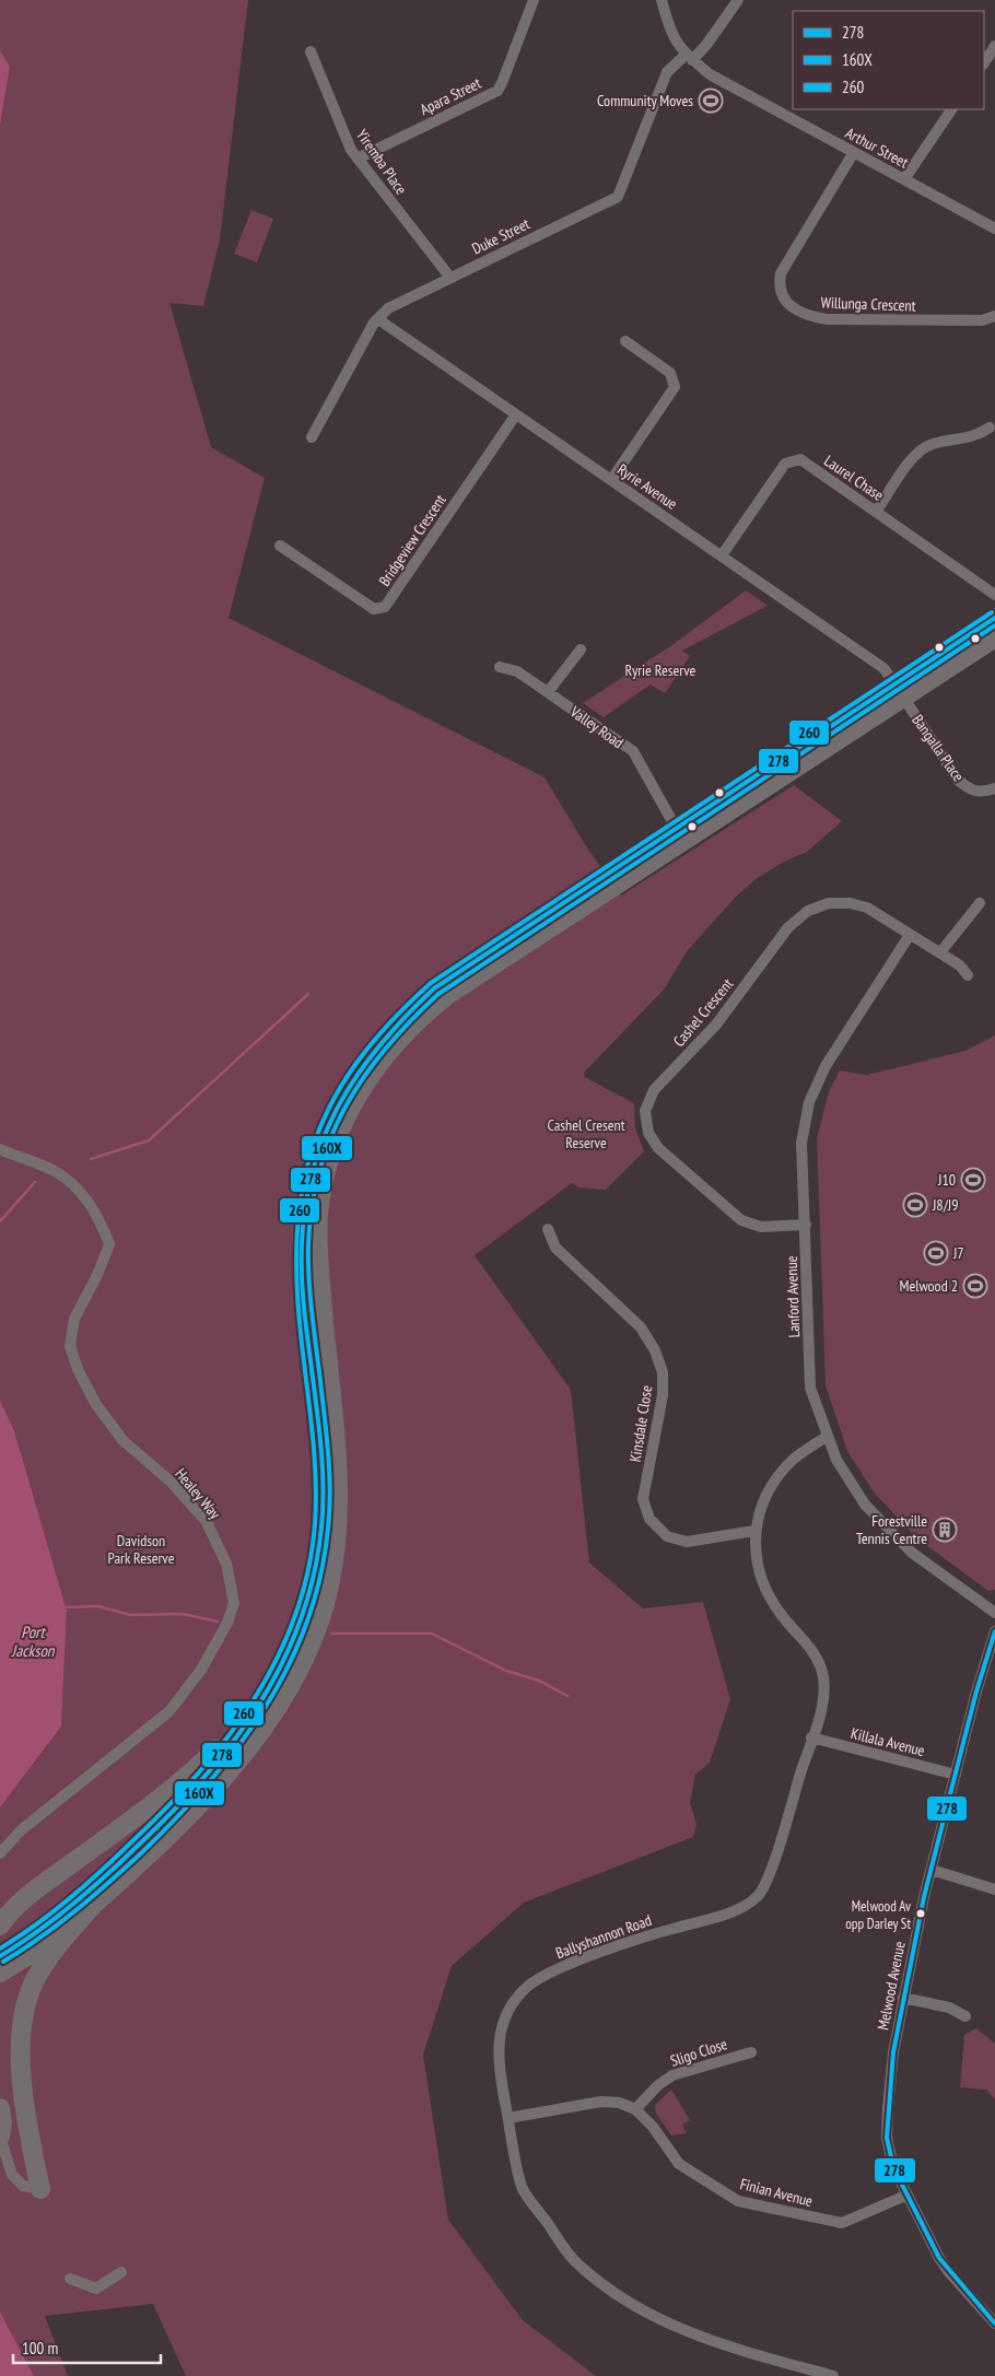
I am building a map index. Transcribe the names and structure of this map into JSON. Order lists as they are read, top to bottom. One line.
{"streets":{"street":["Apara Street","Arthur Street","Yiremba Place","Duke Street","Willunga Crescent","Laurel Chase","Ryrie Avenue","Bridgeview Crescent","Valley Road","Bangalla Place","Cashel Crescent","Lanford Avenue","Kinsdale Close","Healey Way","Killala Avenue","Ballyshannon Road","Melwood Avenue","Sligo Close","Finian Avenue"]},"crossings":[["Apara Street","Yiremba Place"],["Arthur Street","Duke Street"],["Arthur Street","Willunga Crescent"],["Yiremba Place","Duke Street"],["Duke Street","Ryrie Avenue"],["Laurel Chase","Ryrie Avenue"],["Ryrie Avenue","Bridgeview Crescent"],["Ryrie Avenue","Bangalla Place"],["Cashel Crescent","Lanford Avenue"],["Lanford Avenue","Ballyshannon Road"],["Kinsdale Close","Ballyshannon Road"],["Killala Avenue","Ballyshannon Road"],["Killala Avenue","Melwood Avenue"],["Melwood Avenue","Finian Avenue"],["Sligo Close","Finian Avenue"]],"water":["Port Jackson"],"parks":["Ryrie Reserve","Cashel Cresent Reserve","Davidson Park Reserve"],"places":{"sports":["Community Moves","J10","J8/J9","J7","Melwood 2"],"building":["Forestville Tennis Centre"],"other":["Melwood Av opp Darley St"]},"lines":["transit line 260","transit line 278","transit line 160X"],"legend":["278","160X","260"],"scale_bar":"100 m"}
